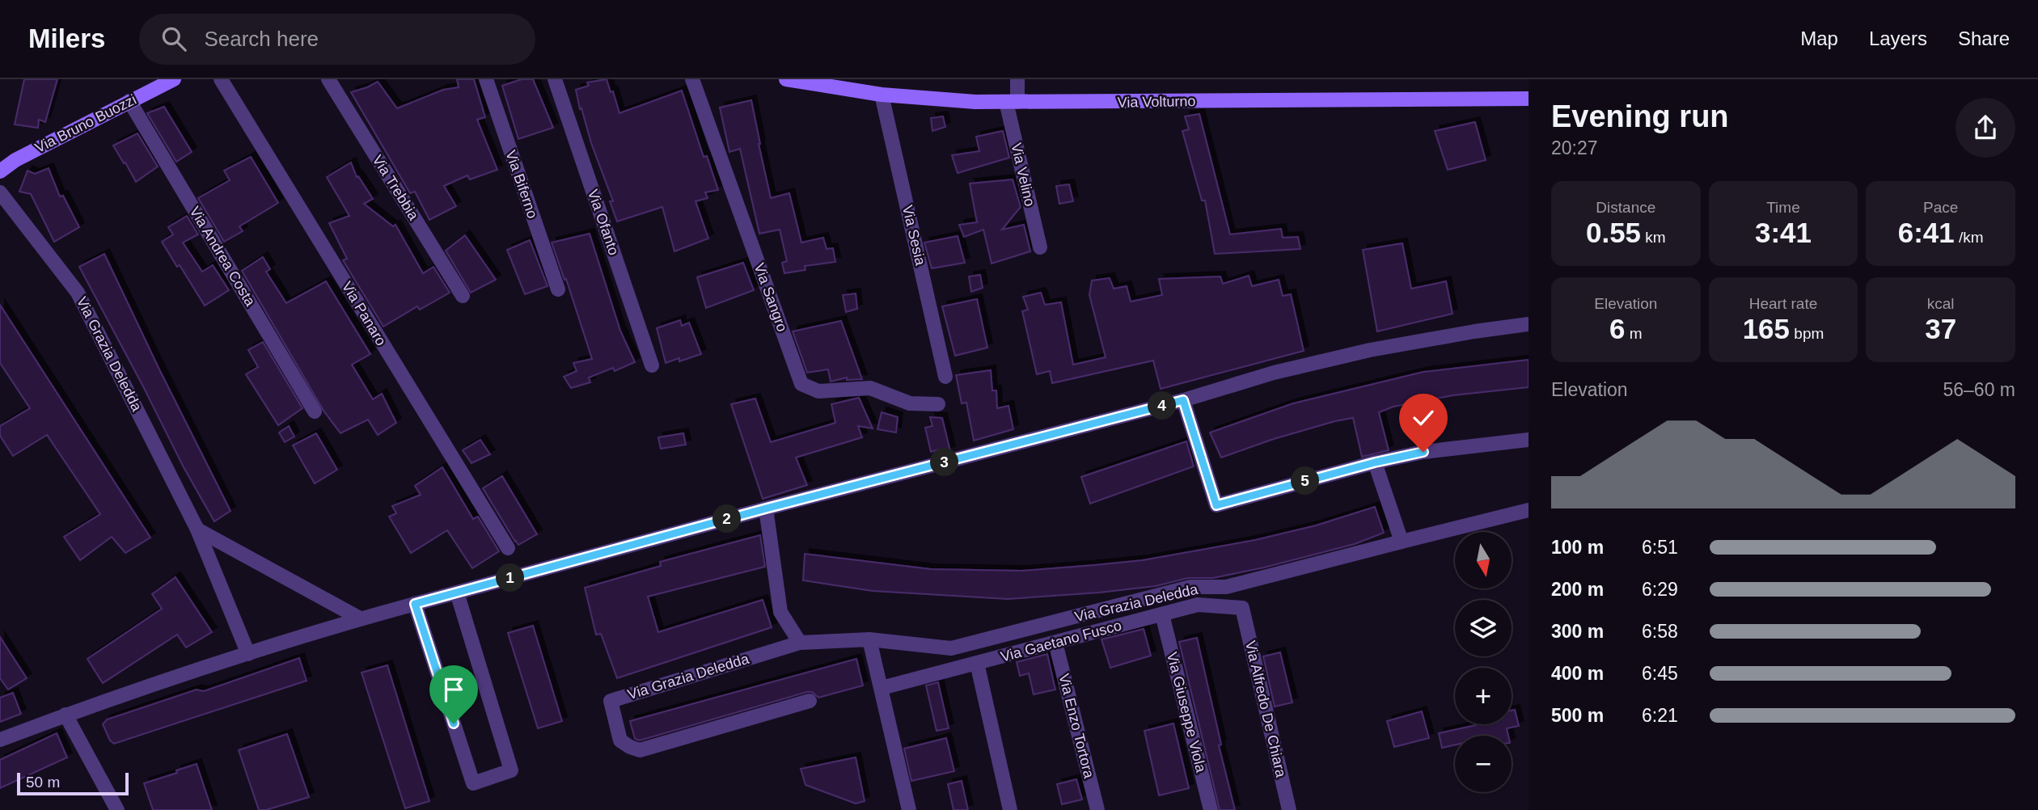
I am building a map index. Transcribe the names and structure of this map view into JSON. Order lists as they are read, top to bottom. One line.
{"streets":{"street":["Via Volturno","Via Bruno Buozzi","Via Velino","Via Biferno","Via Trebbia","Via Ofanto","Via Sesia","Via Andrea Costa","Via Sangro","Via Panaro","Via Grazia Deledda","Via Gaetano Fusco","Via Alfredo De Chiara","Via Giuseppe Viola","Via Enzo Tortora"]},"crossings":[["Via Volturno","Via Velino"],["Via Volturno","Via Sesia"],["Via Bruno Buozzi","Via Andrea Costa"],["Via Gaetano Fusco","Via Alfredo De Chiara"],["Via Gaetano Fusco","Via Giuseppe Viola"],["Via Gaetano Fusco","Via Enzo Tortora"]],"scale_bar":"50 m","north":"bottom","page":{"header":"Milers","search":"Search here","nav":["Map","Layers","Share"],"heading":["Evening run","20:27"],"stats":[["Distance","0.55 km"],["Time","3:41"],["Pace","6:41 /km"],["Elevation","6 m"],["Heart rate","165 bpm"],["kcal","37"]],"chart":["Elevation","56–60 m"],"pins":["4","3","5","2","1"],"list":[{"name":"100 m","note":"6:51"},{"name":"200 m","note":"6:29"},{"name":"300 m","note":"6:58"},{"name":"400 m","note":"6:45"},{"name":"500 m","note":"6:21"}],"map_buttons":["+","−"],"scale":"50 m"}}
